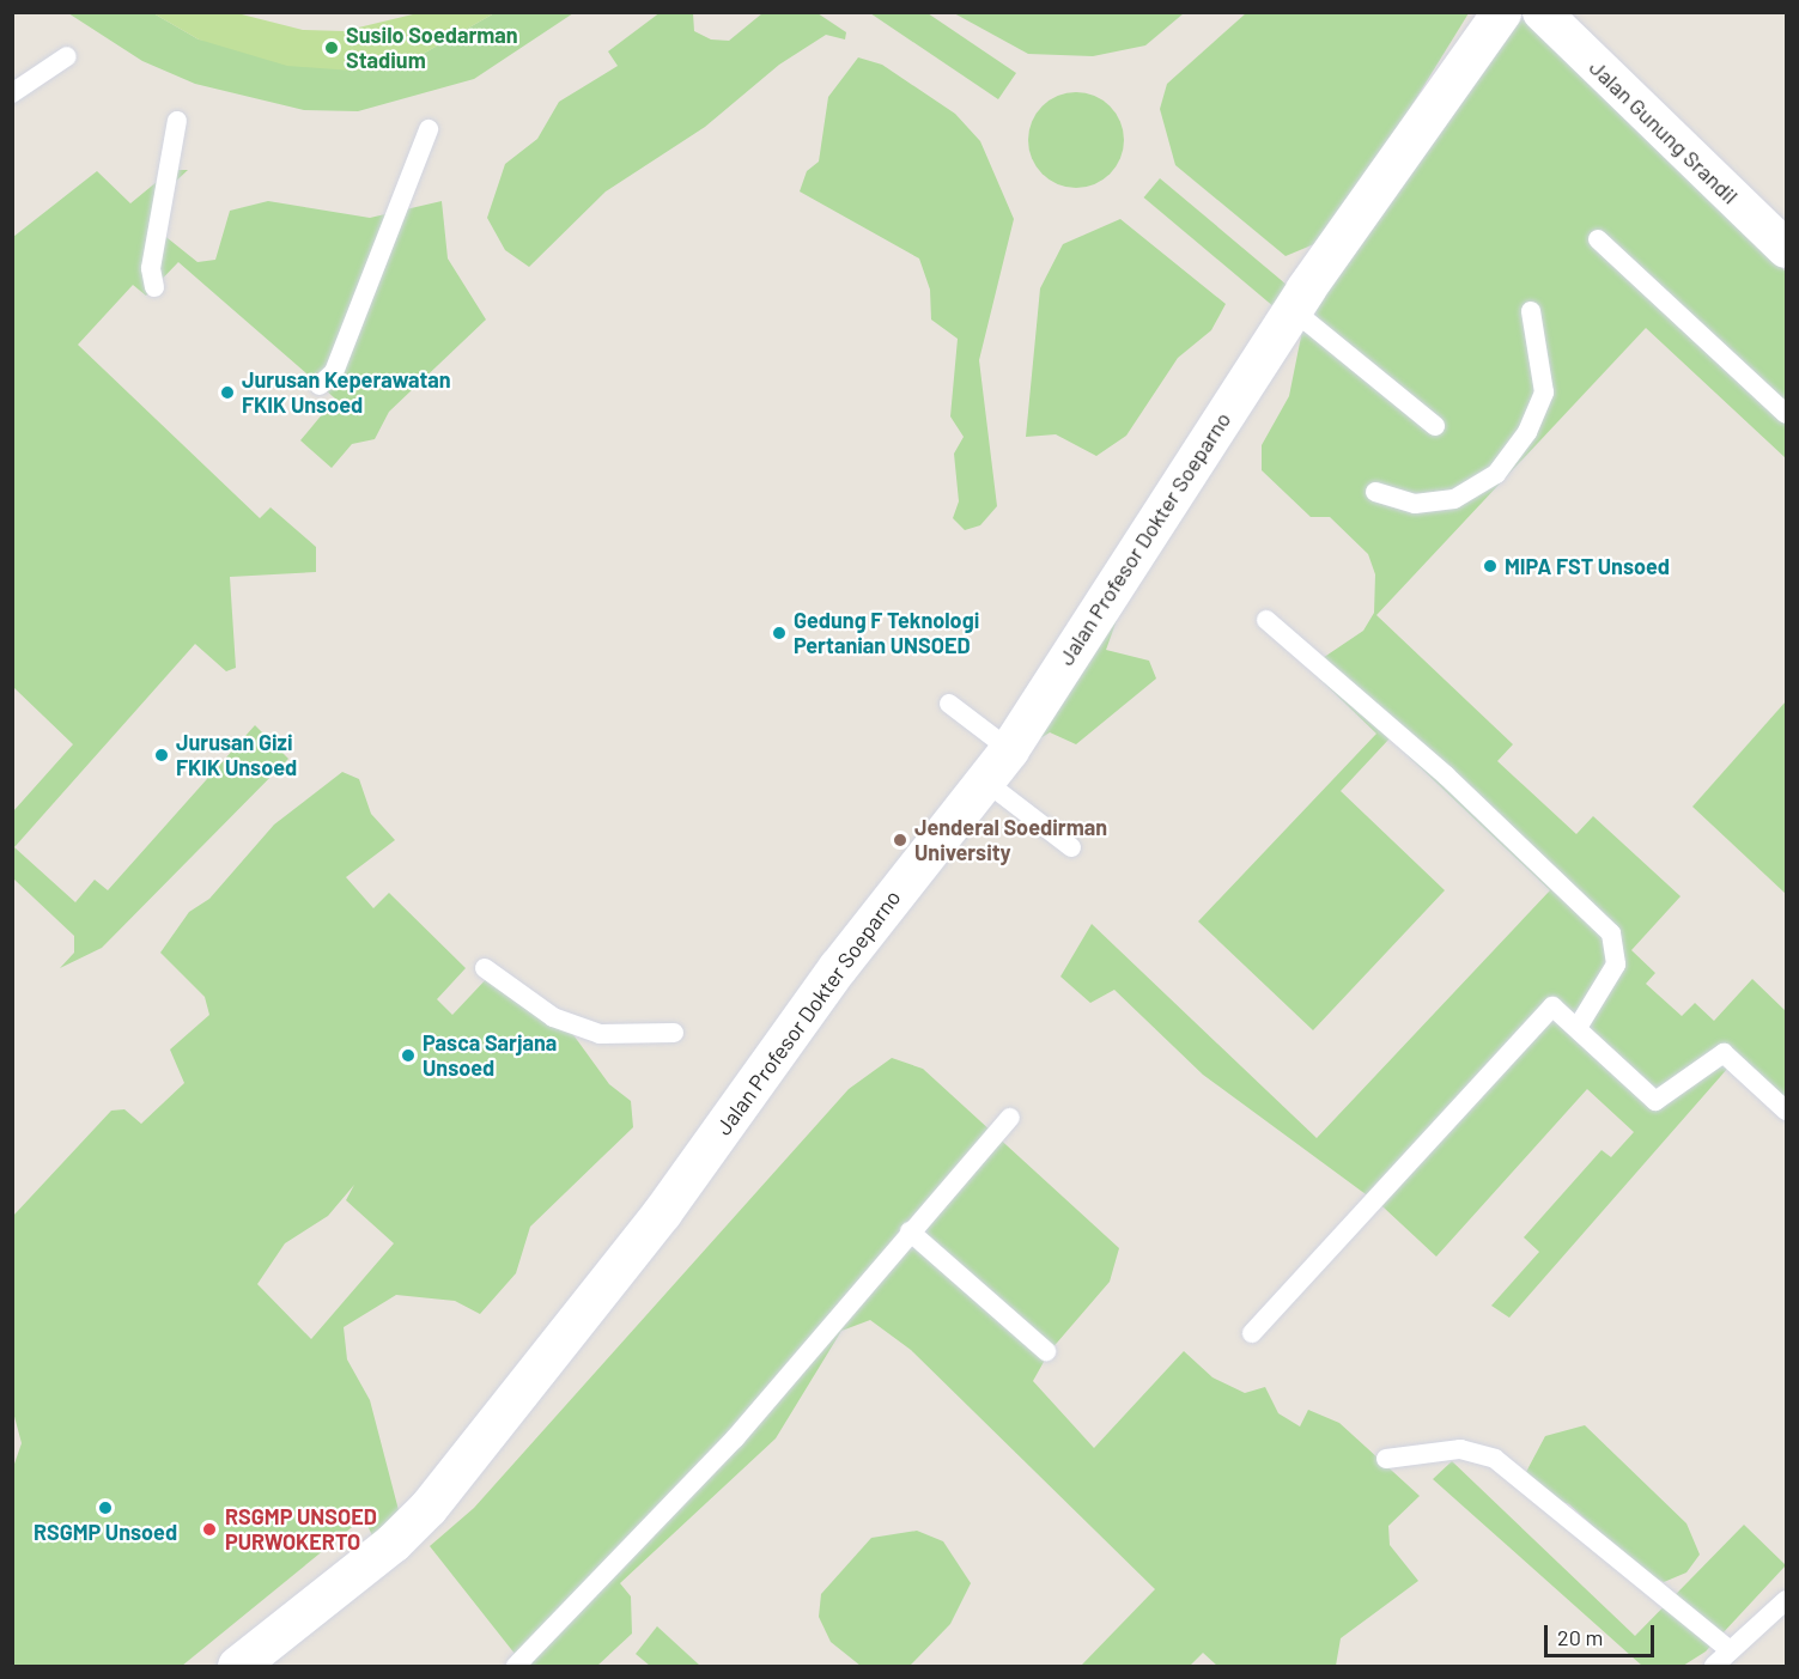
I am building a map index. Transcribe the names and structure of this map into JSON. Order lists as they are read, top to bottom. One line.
{"streets":{"street":["Jalan Gunung Srandil","Jalan Profesor Dokter Soeparno"]},"places":["Susilo Soedarman Stadium","Jurusan Keperawatan FKIK Unsoed","MIPA FST Unsoed","Gedung F Teknologi Pertanian UNSOED","Jurusan Gizi FKIK Unsoed","Jenderal Soedirman University","Pasca Sarjana Unsoed","RSGMP Unsoed","RSGMP UNSOED PURWOKERTO"],"scale_bar":"20 m"}
